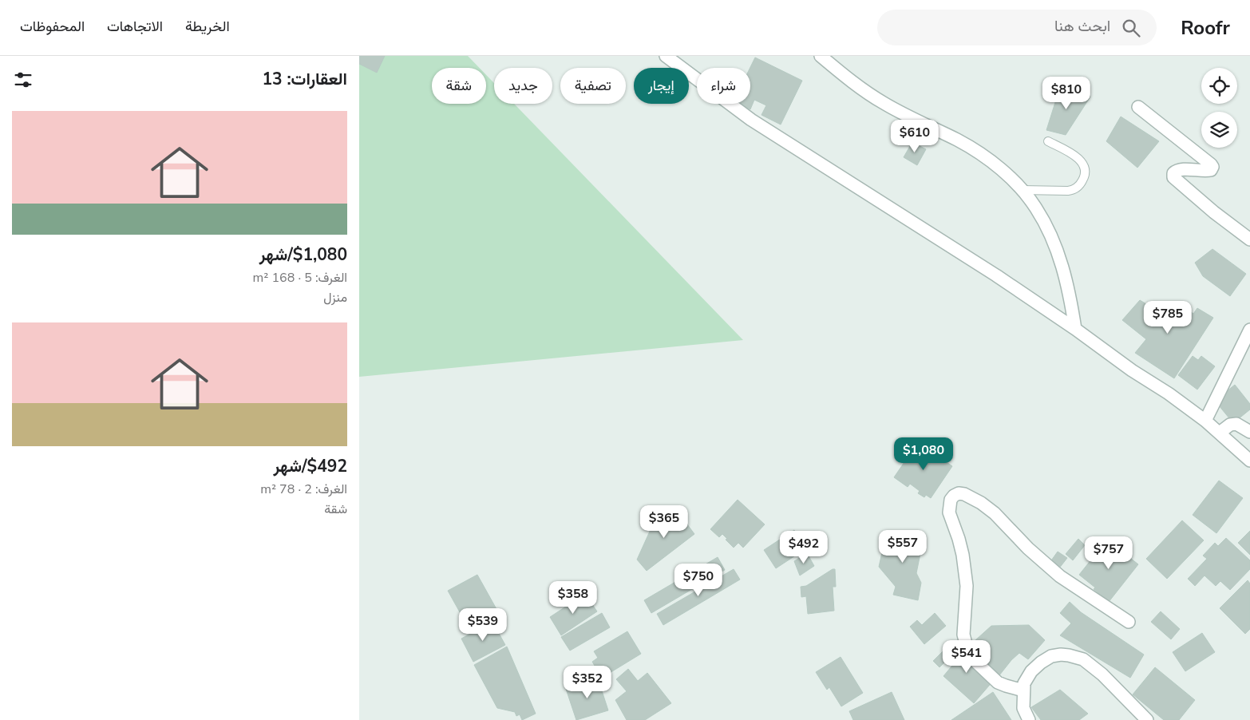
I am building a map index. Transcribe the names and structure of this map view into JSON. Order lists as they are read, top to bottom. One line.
{"page":{"header":"Roofr","search":"ابحث هنا","nav":["الخريطة","الاتجاهات","المحفوظات"],"heading":"العقارات: 13","chip":["شراء","إيجار","تصفية","جديد","شقة"],"price":["$810","$610","$785","$1,080","$365","$557","$492","$757","$750","$358","$539","$541","$352"],"list":[{"name":"$1,080/شهر","note":"الغرف: 5 · 168 m² · منزل"},{"name":"$492/شهر","note":"الغرف: 2 · 78 m² · شقة"}]}}
